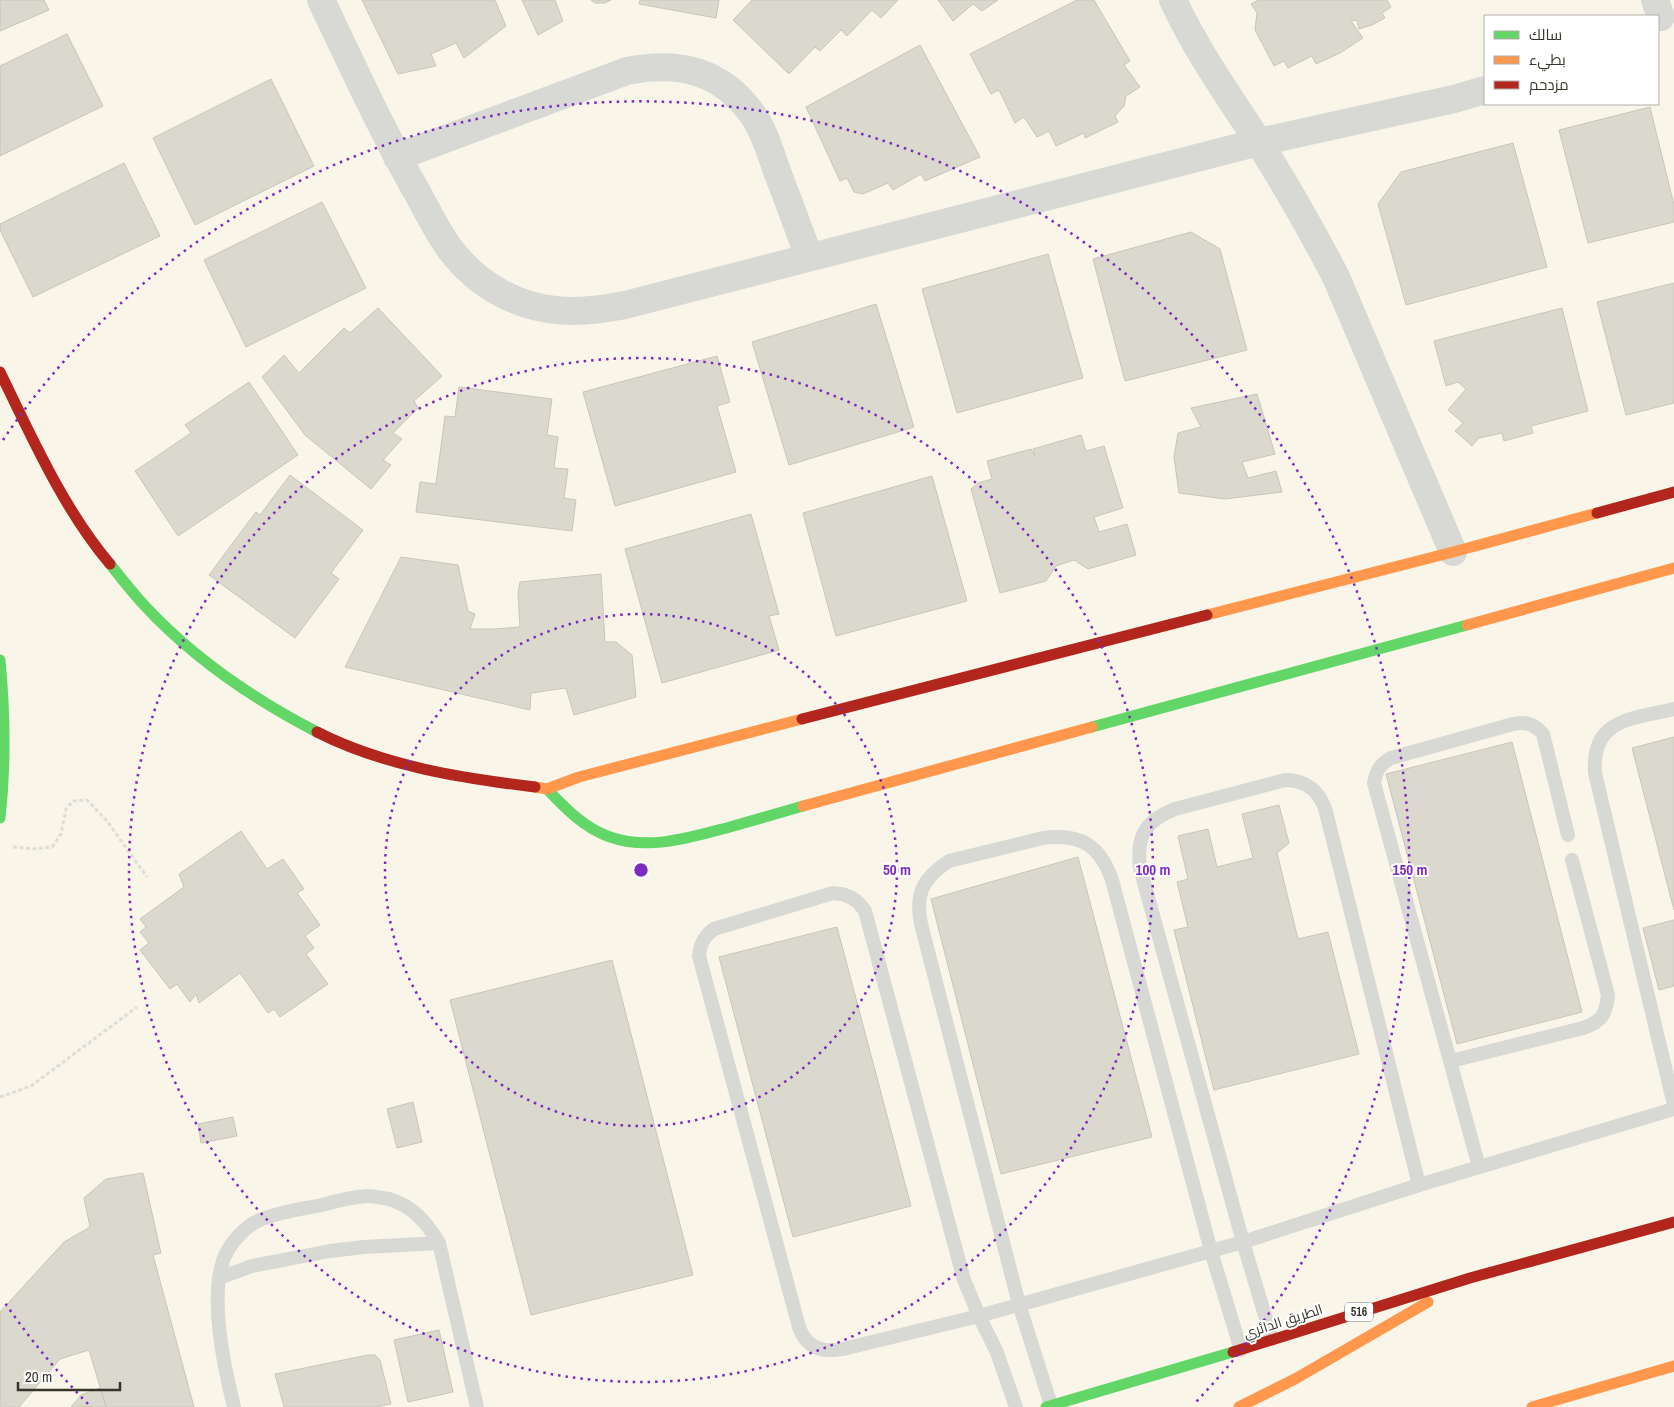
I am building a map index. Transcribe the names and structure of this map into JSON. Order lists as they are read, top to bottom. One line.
{"streets":{"main road":["516","الطريق الدائري"]},"crossings":[["516","الطريق الدائري"]],"legend":["سالك","بطيء","مزدحم"],"scale_bar":"20 m","rings":["50 m","100 m","150 m"]}
